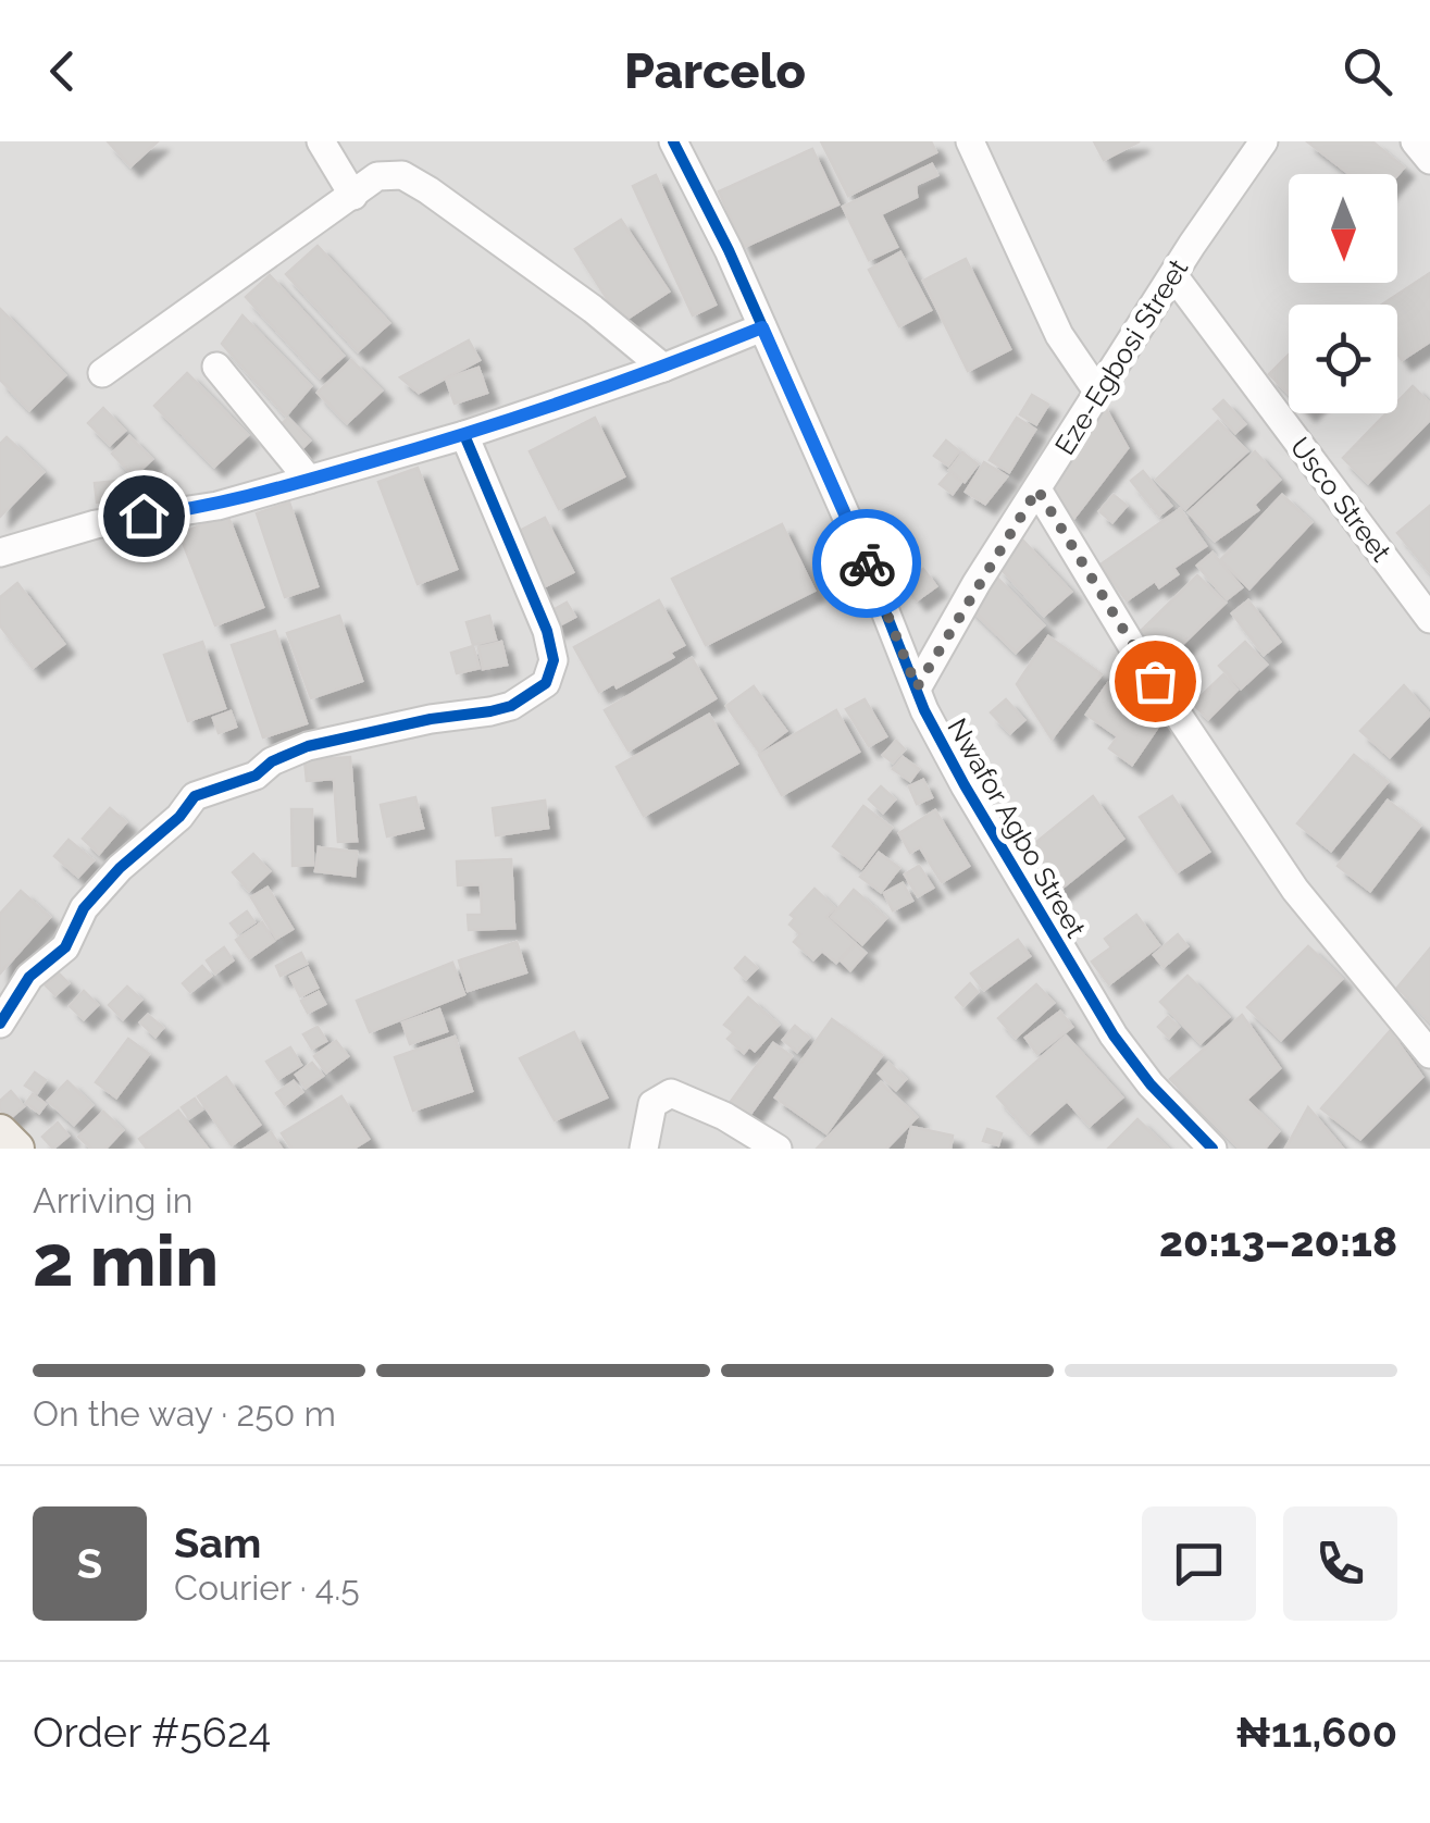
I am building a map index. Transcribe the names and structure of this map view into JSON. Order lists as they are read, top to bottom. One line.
{"streets":{"street":["Eze-Egbosi Street","Usco Street","Nwafor Agbo Street"]},"crossings":[["Eze-Egbosi Street","Usco Street"],["Eze-Egbosi Street","Nwafor Agbo Street"]],"north":"bottom","page":{"header":"Parcelo","heading":["2 min","Arriving in","20:13–20:18"],"panel":["Sam","Courier · 4.5","Order #5624","₦11,600"],"bar":"On the way · 250 m","round":"S"}}
